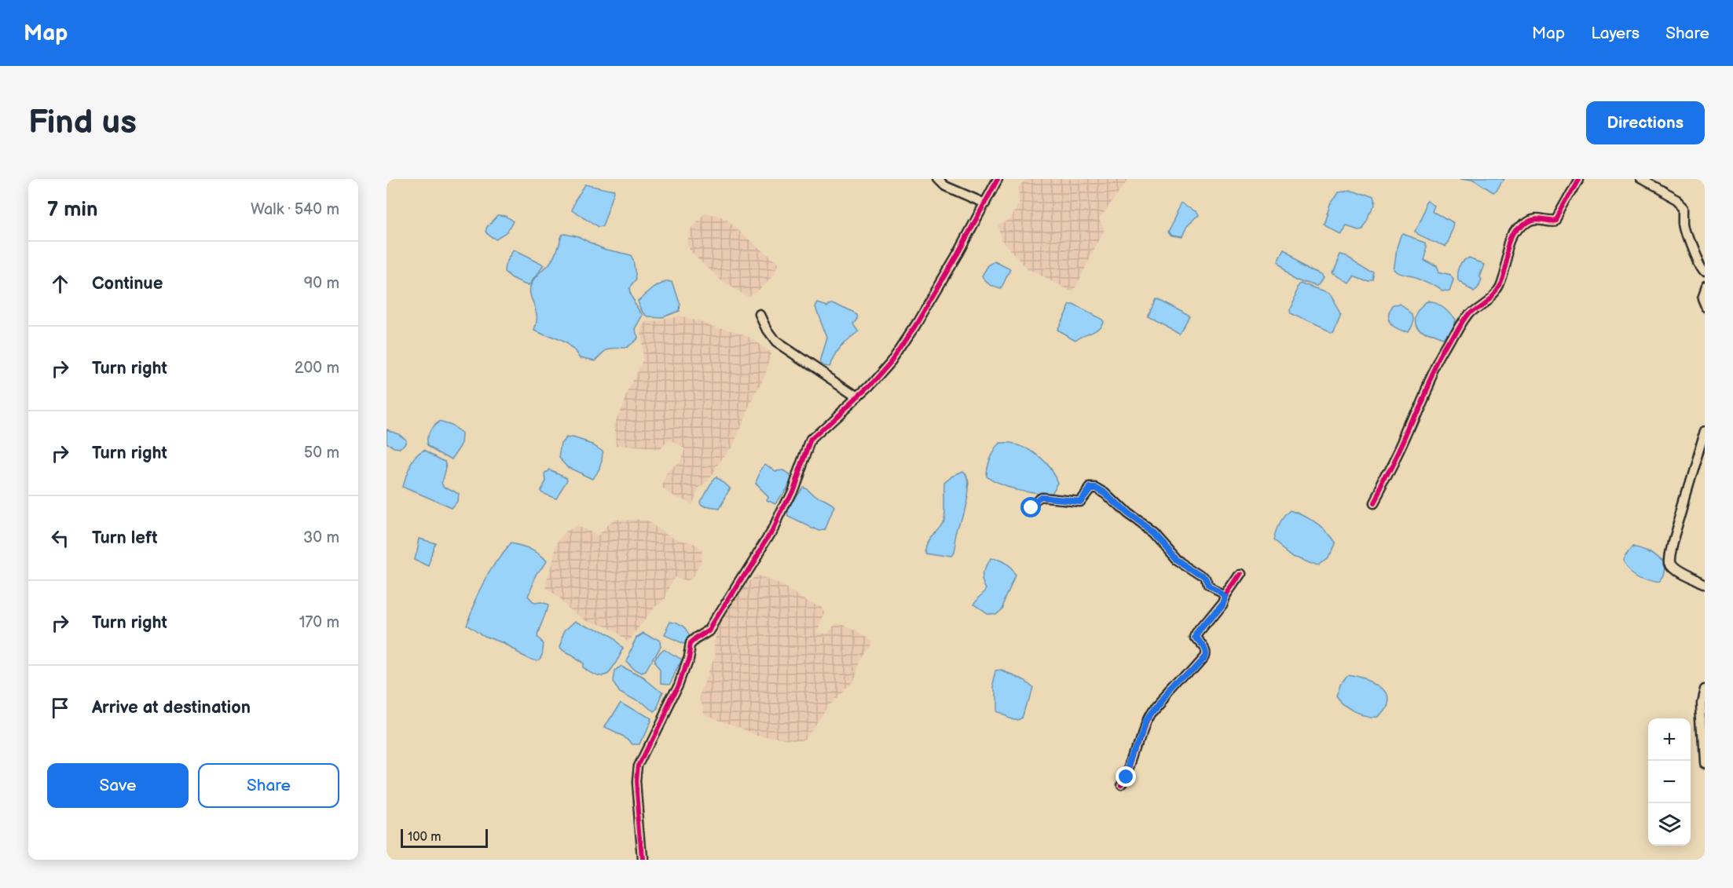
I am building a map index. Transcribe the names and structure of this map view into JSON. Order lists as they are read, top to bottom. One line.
{"scale_bar":"100 m","page":{"header":"Map","nav":["Map","Layers","Share"],"buttons":["Directions",["Save","Share"]],"title":"Find us","heading":["7 min","Walk · 540 m"],"list":[["Continue","90 m"],["Turn right","200 m"],["Turn right","50 m"],["Turn left","30 m"],["Turn right","170 m"],"Arrive at destination"],"map_buttons":["+","−"],"scale":"100 m"}}
